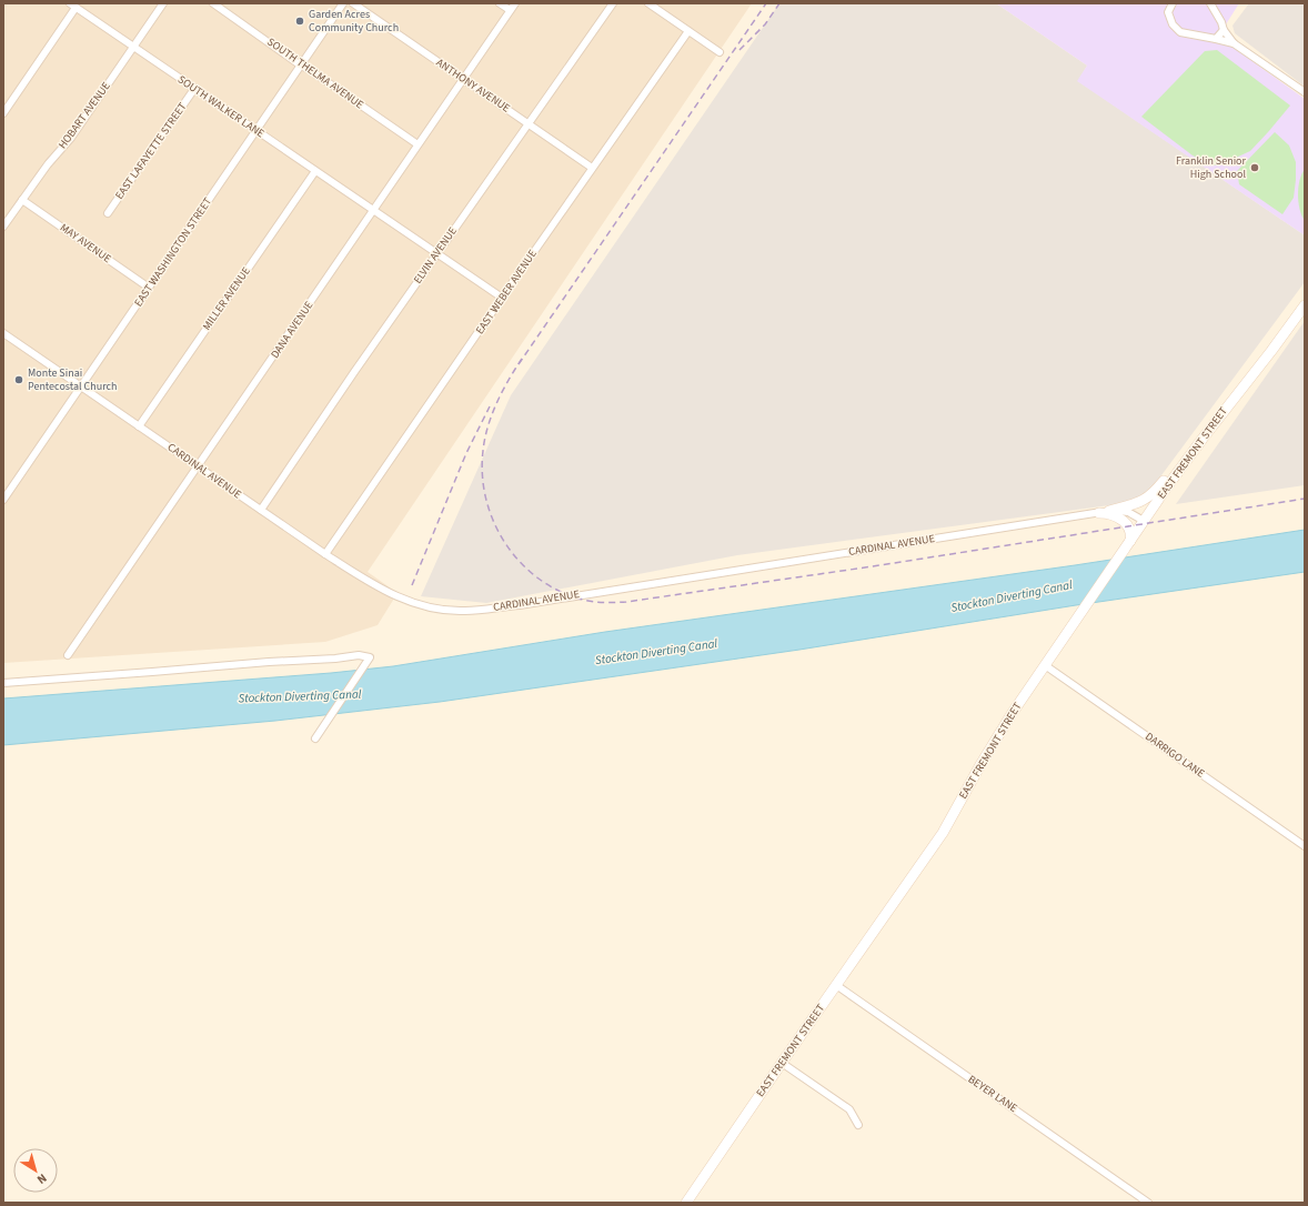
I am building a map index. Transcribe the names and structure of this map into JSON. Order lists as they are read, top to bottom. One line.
{"streets":{"main road":["EAST FREMONT STREET"],"street":["SOUTH THELMA AVENUE","ANTHONY AVENUE","SOUTH WALKER LANE","HOBART AVENUE","EAST LAFAYETTE STREET","MAY AVENUE","EAST WASHINGTON STREET","ELVIN AVENUE","EAST WEBER AVENUE","MILLER AVENUE","DANA AVENUE","CARDINAL AVENUE","DARRIGO LANE","BEYER LANE"]},"crossings":[["SOUTH THELMA AVENUE","EAST WASHINGTON STREET"],["SOUTH THELMA AVENUE","DANA AVENUE"],["ANTHONY AVENUE","ELVIN AVENUE"],["ANTHONY AVENUE","EAST WEBER AVENUE"],["ANTHONY AVENUE","DANA AVENUE"],["SOUTH WALKER LANE","HOBART AVENUE"],["SOUTH WALKER LANE","EAST LAFAYETTE STREET"],["SOUTH WALKER LANE","EAST WASHINGTON STREET"],["SOUTH WALKER LANE","ELVIN AVENUE"],["SOUTH WALKER LANE","EAST WEBER AVENUE"],["SOUTH WALKER LANE","MILLER AVENUE"],["SOUTH WALKER LANE","DANA AVENUE"],["HOBART AVENUE","MAY AVENUE"],["MAY AVENUE","EAST WASHINGTON STREET"],["EAST WASHINGTON STREET","CARDINAL AVENUE"],["ELVIN AVENUE","CARDINAL AVENUE"],["EAST WEBER AVENUE","CARDINAL AVENUE"],["MILLER AVENUE","CARDINAL AVENUE"],["DANA AVENUE","CARDINAL AVENUE"],["EAST FREMONT STREET","CARDINAL AVENUE"],["EAST FREMONT STREET","DARRIGO LANE"],["EAST FREMONT STREET","BEYER LANE"]],"water":["Stockton Diverting Canal"],"places":["Garden Acres Community Church","Franklin Senior High School","Monte Sinai Pentecostal Church"],"north":"bottom right"}
